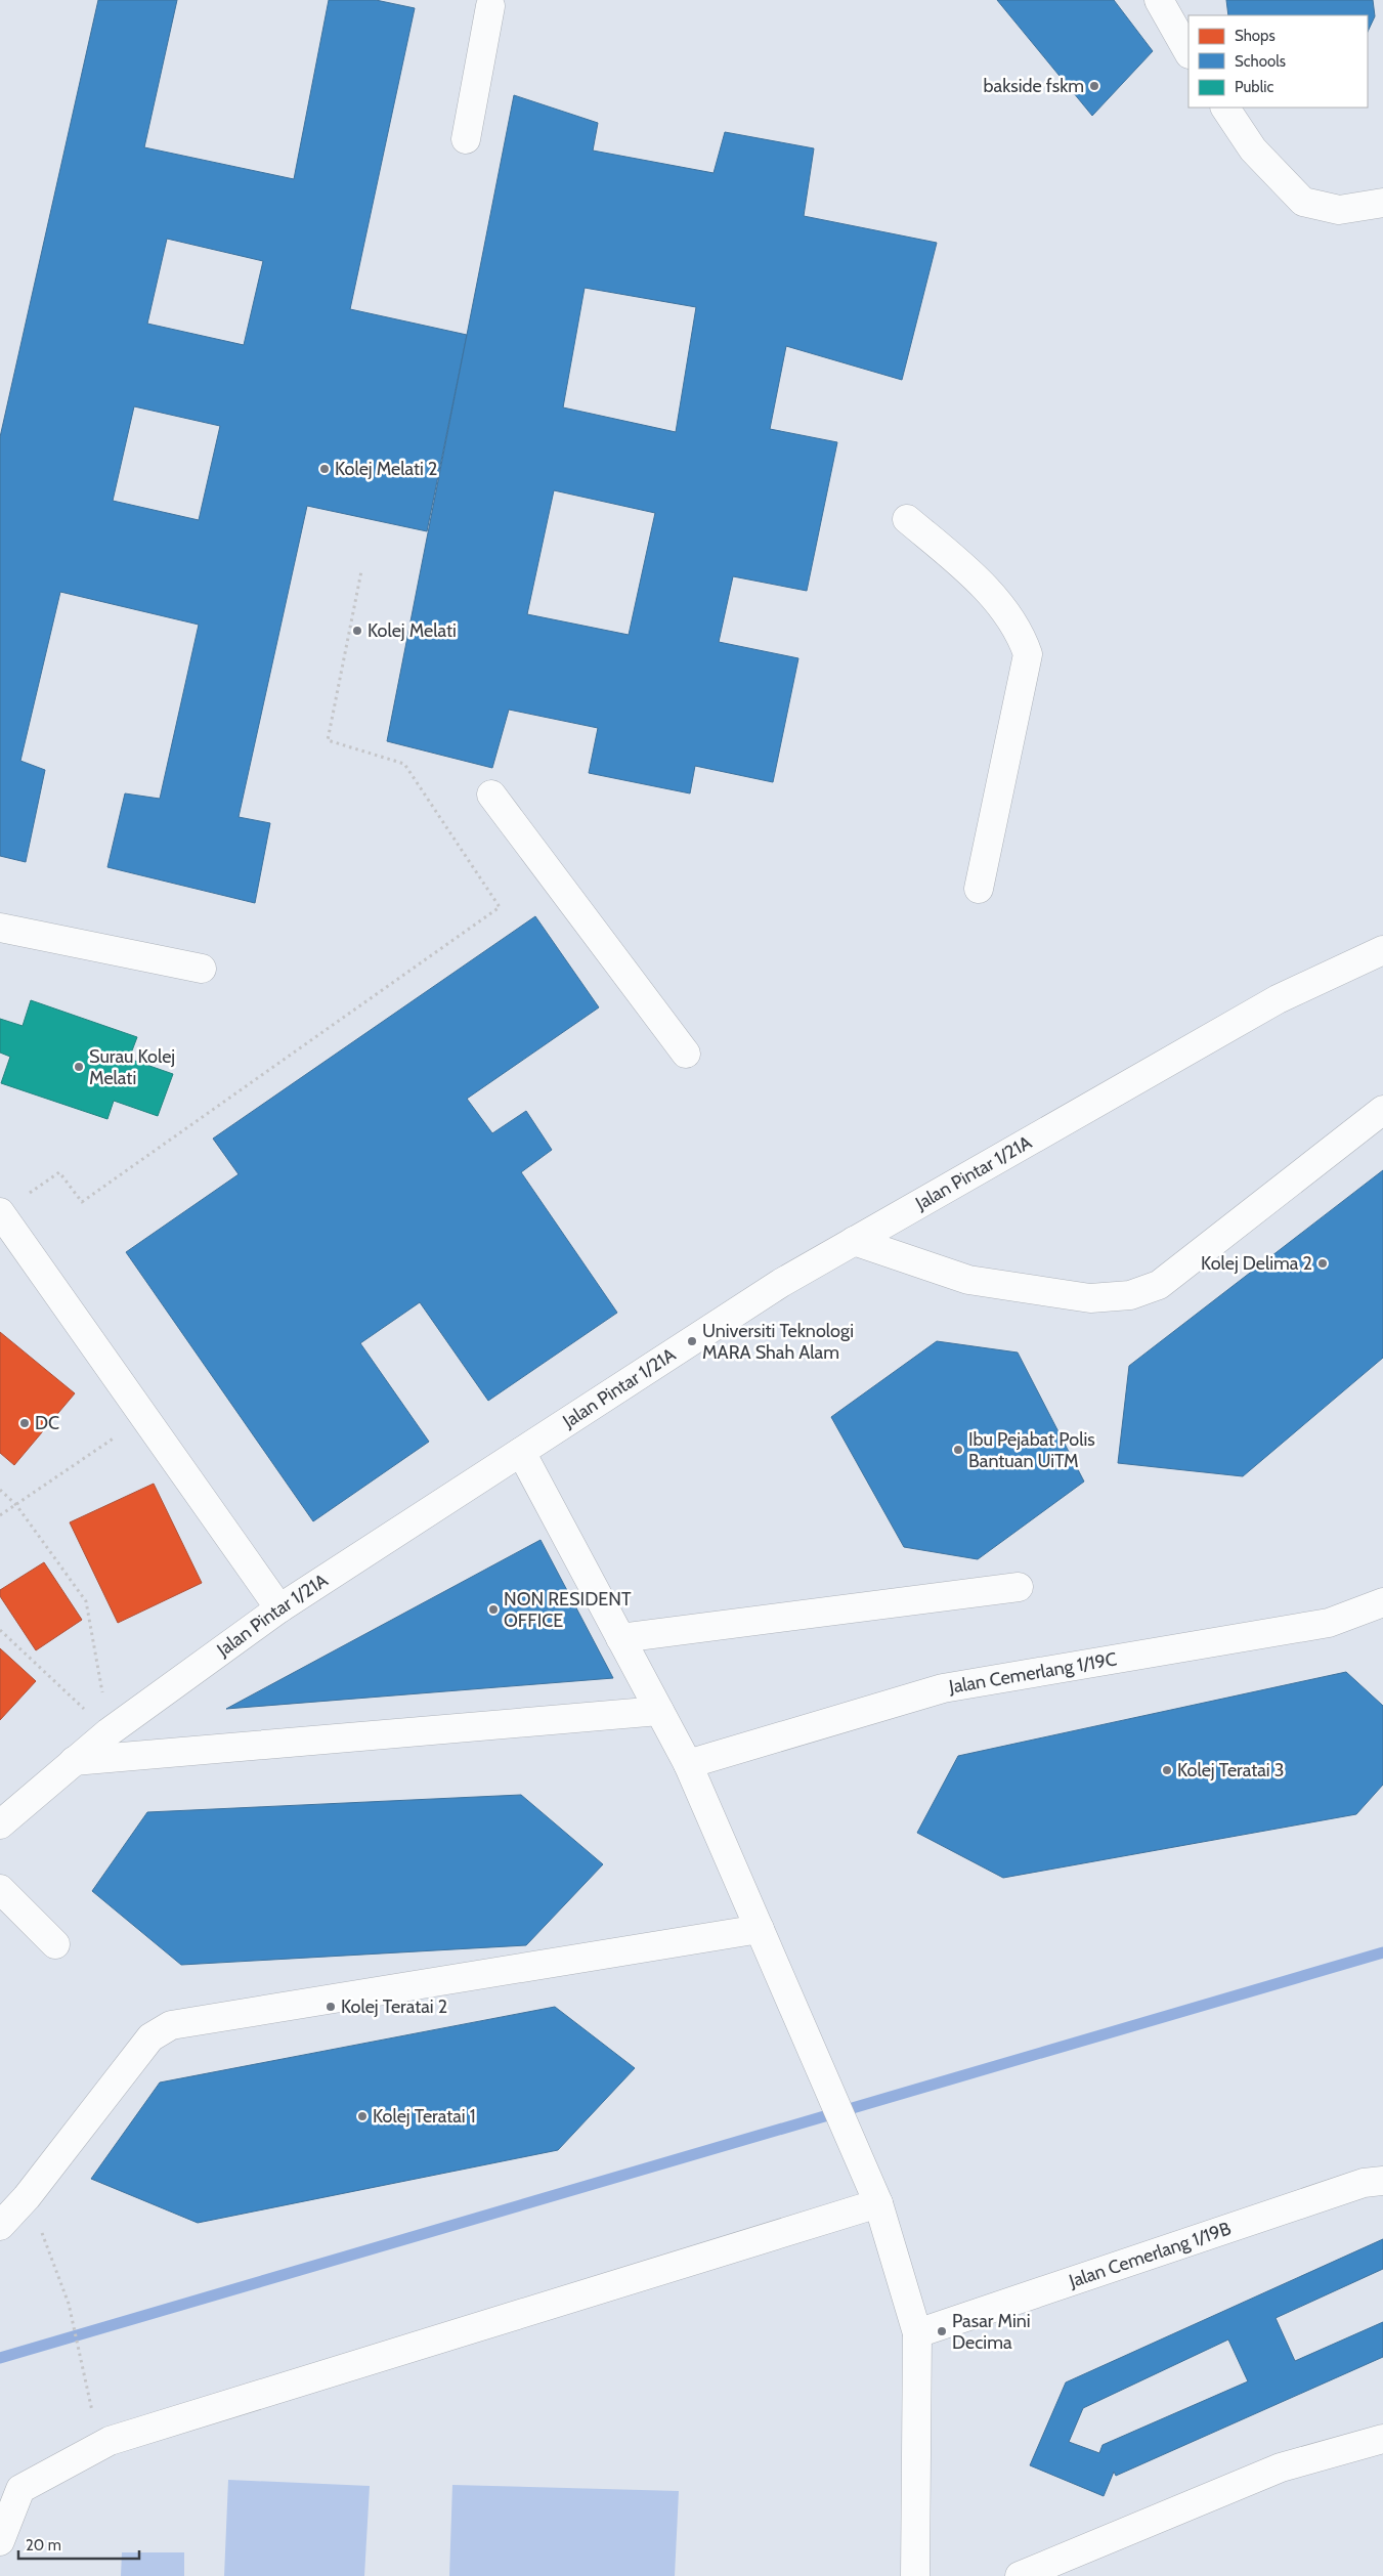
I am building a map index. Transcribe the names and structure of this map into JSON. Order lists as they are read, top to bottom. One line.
{"streets":{"street":["Jalan Pintar 1/21A","Jalan Cemerlang 1/19C","Jalan Cemerlang 1/19B"]},"places":["bakside fskm","Kolej Melati 2","Kolej Melati","Surau Kolej Melati","Kolej Delima 2","Universiti Teknologi MARA Shah Alam","DC","Ibu Pejabat Polis Bantuan UiTM","NON RESIDENT OFFICE","Kolej Teratai 3","Kolej Teratai 2","Kolej Teratai 1","Pasar Mini Decima"],"legend":["Shops","Schools","Public"],"scale_bar":"20 m"}
